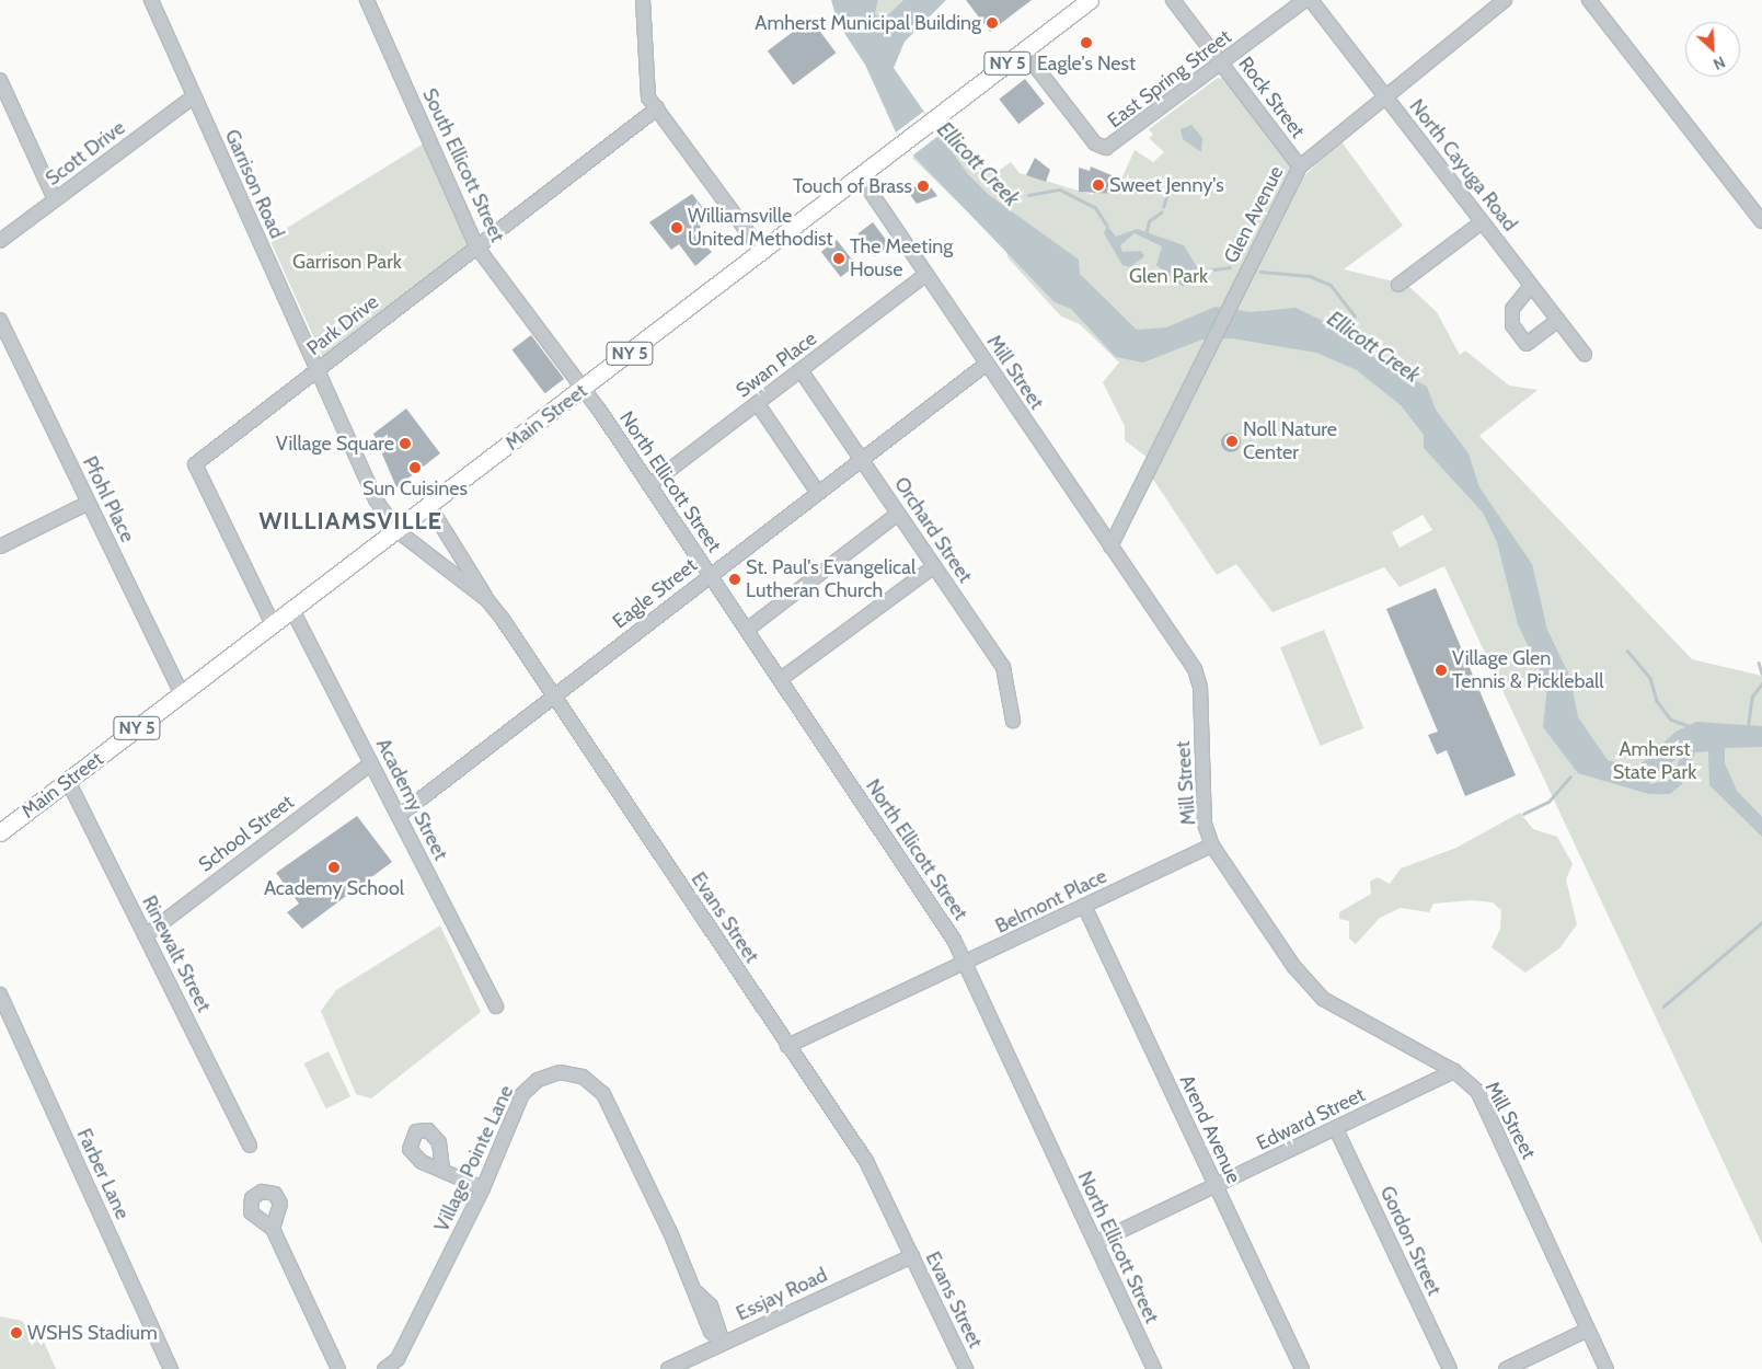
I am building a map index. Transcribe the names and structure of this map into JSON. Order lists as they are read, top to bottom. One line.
{"streets":{"main road":["NY 5","Main Street"],"street":["East Spring Street","Rock Street","Scott Drive","South Ellicott Street","North Cayuga Road","Garrison Road","Glen Avenue","Park Drive","Swan Place","Mill Street","North Ellicott Street","Pfohl Place","Orchard Street","Eagle Street","Academy Street","School Street","Belmont Place","Evans Street","Rinewalt Street","Edward Street","Arend Avenue","Village Pointe Lane","Farber Lane","Gordon Street","Essjay Road"]},"crossings":[["East Spring Street","Rock Street"],["East Spring Street","Main Street"],["Rock Street","Glen Avenue"],["Scott Drive","Garrison Road"],["South Ellicott Street","Park Drive"],["South Ellicott Street","Main Street"],["South Ellicott Street","North Ellicott Street"],["North Cayuga Road","Glen Avenue"],["Garrison Road","Park Drive"],["Garrison Road","Main Street"],["Garrison Road","Evans Street"],["Glen Avenue","Mill Street"],["Park Drive","Main Street"],["Swan Place","Mill Street"],["Swan Place","North Ellicott Street"],["Swan Place","Orchard Street"],["Mill Street","Main Street"],["Mill Street","Eagle Street"],["Mill Street","Belmont Place"],["Mill Street","Edward Street"],["Main Street","North Ellicott Street"],["Main Street","Pfohl Place"],["Main Street","Academy Street"],["Main Street","Evans Street"],["Main Street","Rinewalt Street"],["North Ellicott Street","Eagle Street"],["North Ellicott Street","Belmont Place"],["North Ellicott Street","Edward Street"],["Orchard Street","Eagle Street"],["Eagle Street","Academy Street"],["Eagle Street","Evans Street"],["Academy Street","School Street"],["School Street","Rinewalt Street"],["Belmont Place","Evans Street"],["Belmont Place","Arend Avenue"],["Evans Street","Essjay Road"],["Edward Street","Arend Avenue"],["Edward Street","Gordon Street"],["Village Pointe Lane","Essjay Road"]],"districts":["WILLIAMSVILLE"],"water":["Ellicott Creek"],"parks":["Garrison Park","Glen Park","Amherst State Park"],"places":["Amherst Municipal Building","Eagle's Nest","Sweet Jenny's","Touch of Brass","Williamsville United Methodist","The Meeting House","Noll Nature Center","Village Square","Sun Cuisines","St. Paul's Evangelical Lutheran Church","Village Glen Tennis & Pickleball","Academy School","WSHS Stadium"],"north":"bottom right"}
